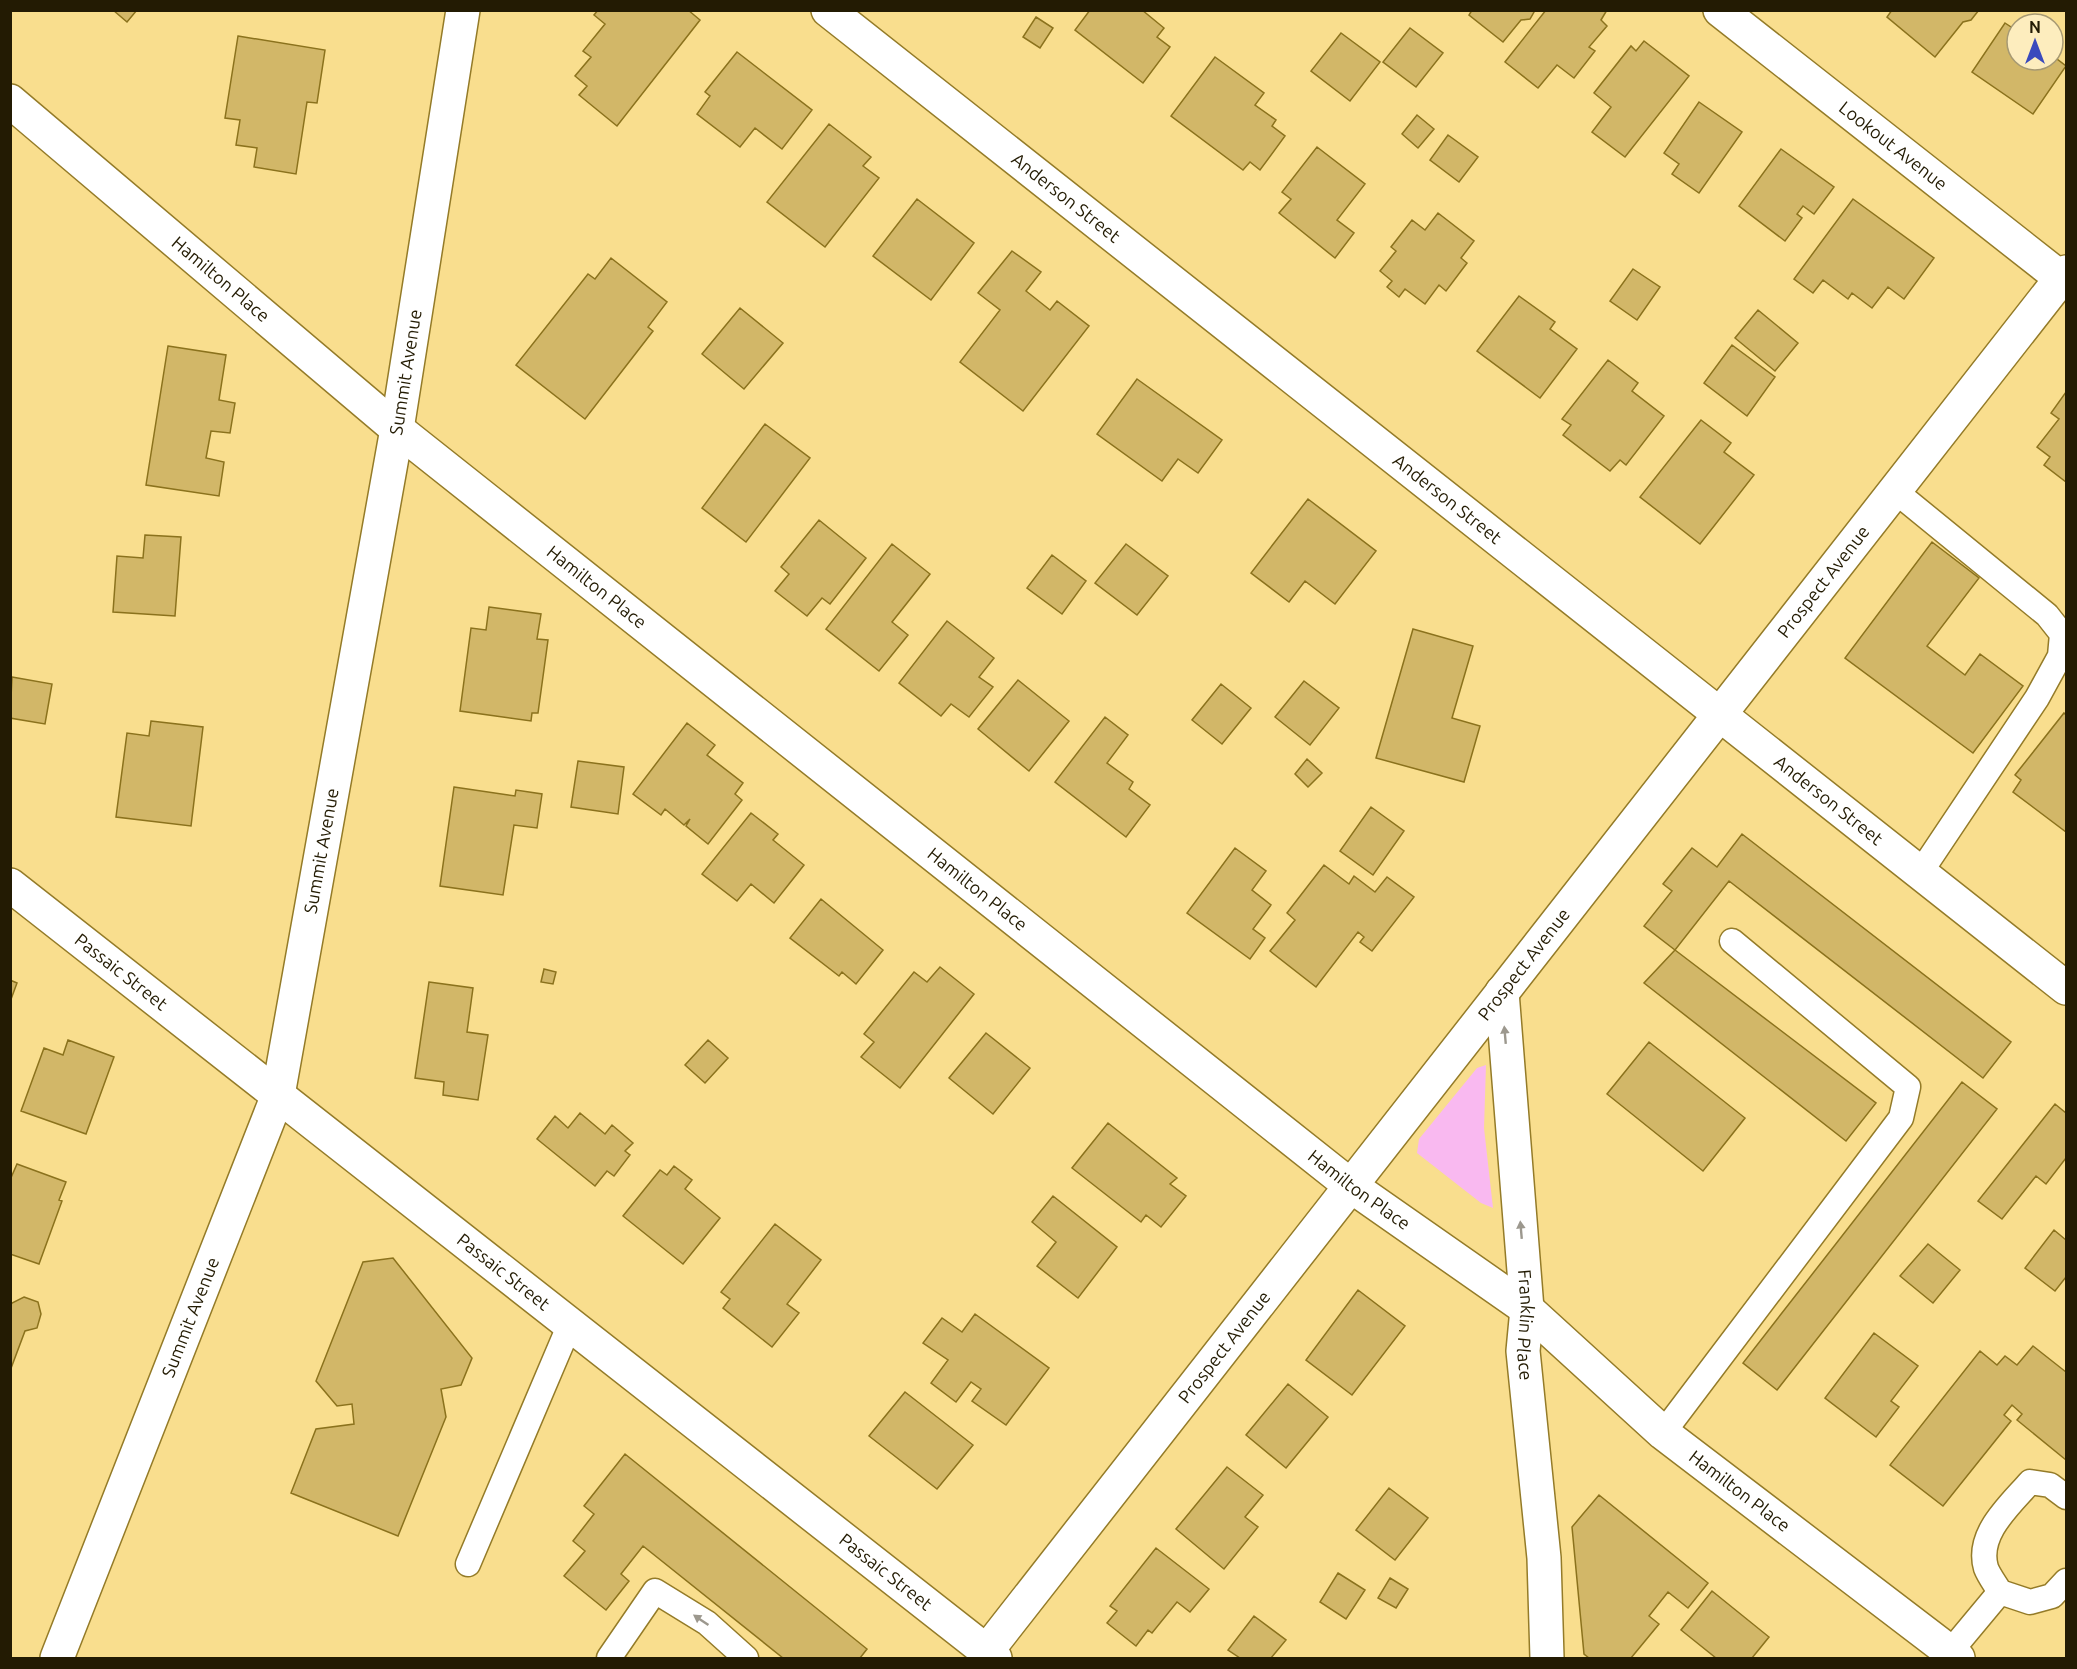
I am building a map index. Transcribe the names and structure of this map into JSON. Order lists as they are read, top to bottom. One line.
{"streets":{"street":["Lookout Avenue","Anderson Street","Hamilton Place","Summit Avenue","Prospect Avenue","Passaic Street","Franklin Place"]},"crossings":[["Lookout Avenue","Prospect Avenue"],["Anderson Street","Prospect Avenue"],["Hamilton Place","Summit Avenue"],["Hamilton Place","Prospect Avenue"],["Hamilton Place","Franklin Place"],["Summit Avenue","Passaic Street"],["Prospect Avenue","Passaic Street"],["Prospect Avenue","Franklin Place"]],"one_way":["Franklin Place"],"north":"top"}
